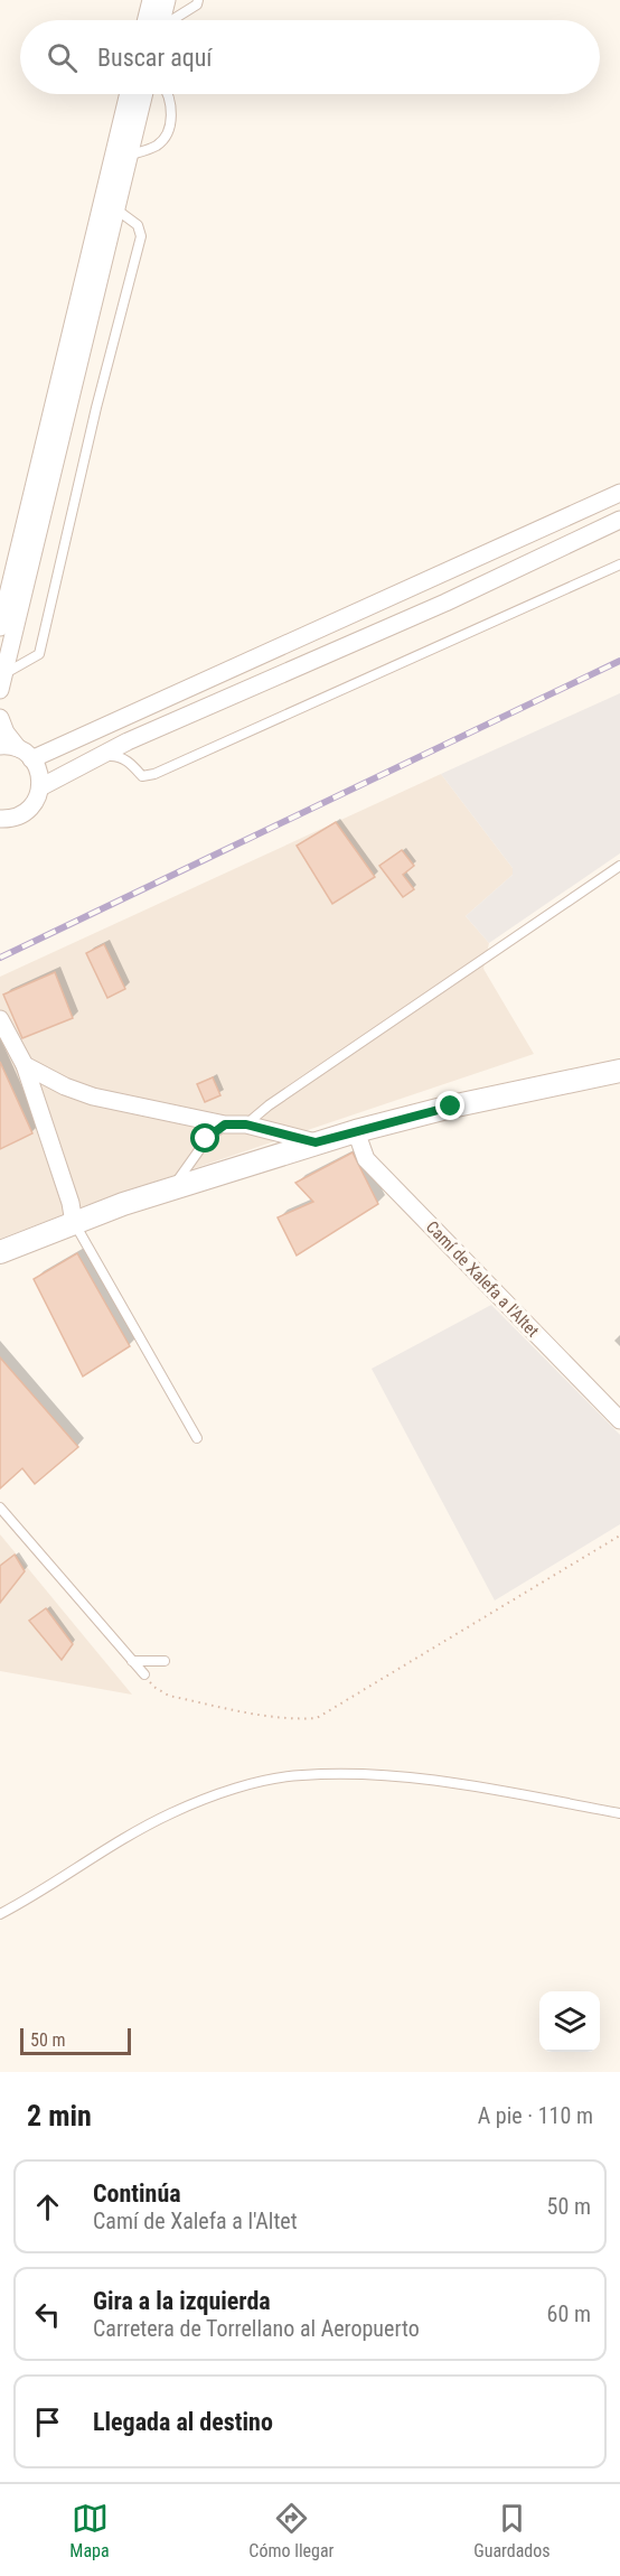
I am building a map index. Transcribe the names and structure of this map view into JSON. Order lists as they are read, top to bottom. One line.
{"streets":{"street":["Camí de Xalefa a l'Altet"]},"scale_bar":"50 m","page":{"search":"Buscar aquí","scale":"50 m","heading":["2 min","A pie · 110 m"],"list":[["Continúa","Camí de Xalefa a l'Altet","50 m"],["Gira a la izquierda","Carretera de Torrellano al Aeropuerto","60 m"],"Llegada al destino"],"nav":["Mapa","Cómo llegar","Guardados"]}}
